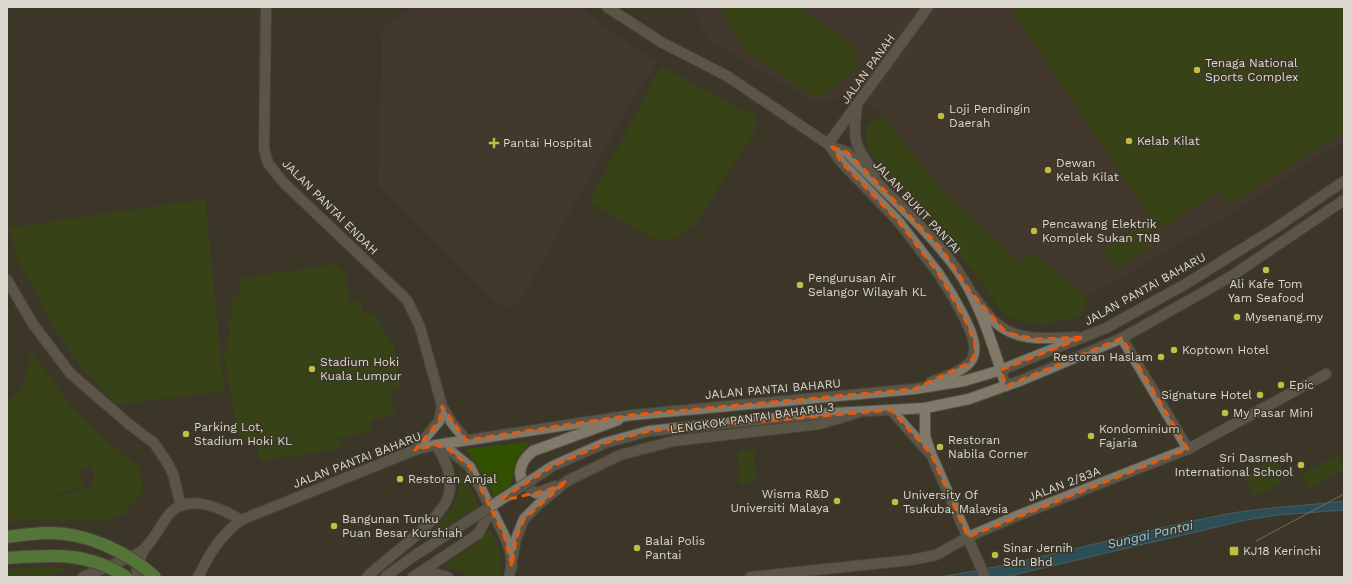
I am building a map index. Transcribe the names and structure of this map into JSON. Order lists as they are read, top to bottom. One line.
{"streets":{"street":["JALAN PANAH","JALAN PANTAI ENDAH","JALAN BUKIT PANTAI","JALAN PANTAI BAHARU","LENGKOK PANTAI BAHARU 3","JALAN 2/83A"]},"crossings":[["JALAN PANAH","JALAN BUKIT PANTAI"],["JALAN PANTAI ENDAH","JALAN PANTAI BAHARU"],["JALAN BUKIT PANTAI","JALAN PANTAI BAHARU"]],"water":["Sungai Pantai"],"places":{"other":["Tenaga National Sports Complex","Loji Pendingin Daerah","Kelab Kilat","Dewan Kelab Kilat","Pencawang Elektrik Komplek Sukan TNB","Ali Kafe Tom Yam Seafood","Pengurusan Air Selangor Wilayah KL","Mysenang.my","Koptown Hotel","Restoran Haslam","Stadium Hoki Kuala Lumpur","Epic","Signature Hotel","My Pasar Mini","Parking Lot, Stadium Hoki KL","Kondominium Fajaria","Restoran Nabila Corner","Sri Dasmesh International School","Restoran Amjal","Wisma R&D Universiti Malaya","University Of Tsukuba, Malaysia","Bangunan Tunku Puan Besar Kurshiah","Balai Polis Pantai","Sinar Jernih Sdn Bhd"],"health":["Pantai Hospital"],"transit":["KJ18 Kerinchi"]}}
